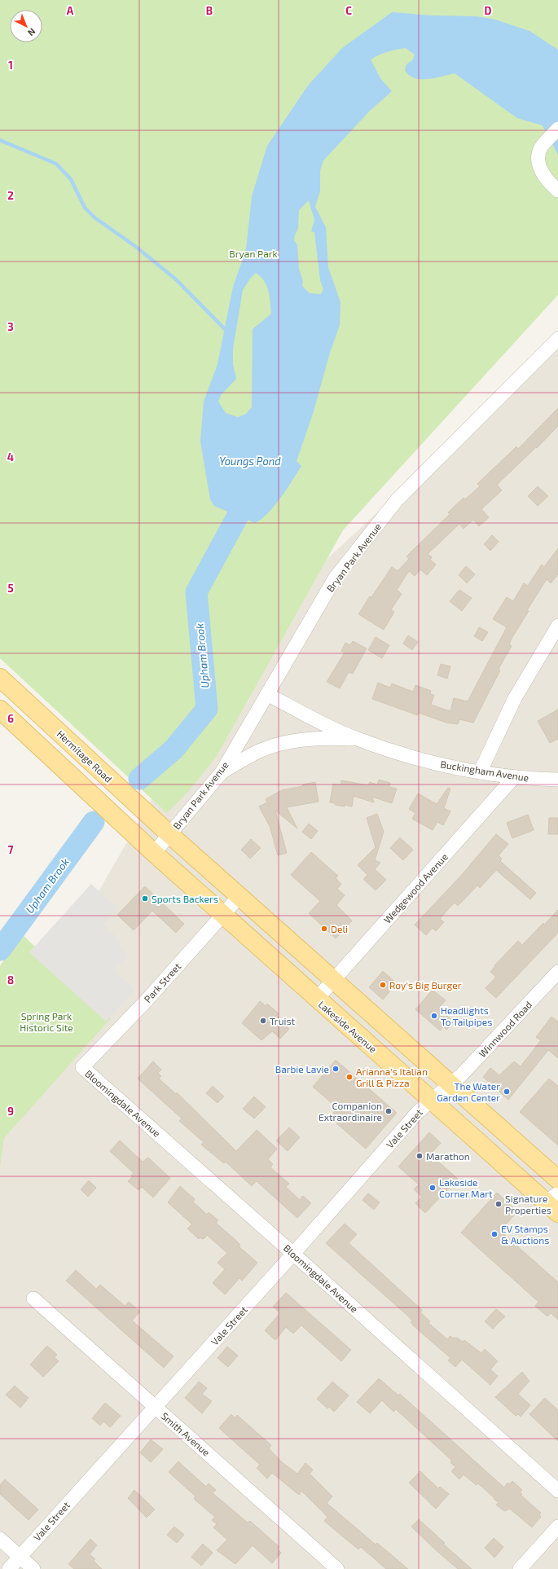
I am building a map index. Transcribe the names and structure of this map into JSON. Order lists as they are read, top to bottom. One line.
{"streets":{"main road":["Hermitage Road","Lakeside Avenue"],"street":["Bryan Park Avenue","Buckingham Avenue","Wedgewood Avenue","Park Street","Winnwood Road","Bloomingdale Avenue","Vale Street","Smith Avenue"]},"crossings":[["Bryan Park Avenue","Hermitage Road"],["Bryan Park Avenue","Buckingham Avenue"],["Bryan Park Avenue","Lakeside Avenue"],["Buckingham Avenue","Wedgewood Avenue"],["Wedgewood Avenue","Lakeside Avenue"],["Park Street","Lakeside Avenue"],["Park Street","Bloomingdale Avenue"],["Lakeside Avenue","Vale Street"],["Winnwood Road","Vale Street"],["Bloomingdale Avenue","Vale Street"],["Vale Street","Smith Avenue"]],"water":["Youngs Pond","Upham Brook"],"parks":["Bryan Park","Spring Park Historic Site"],"places":["Sports Backers","Deli","Roy's Big Burger","Headlights To Tailpipes","Truist","Barbie Lavie","Arianna's Italian Grill & Pizza","The Water Garden Center","Companion Extraordinaire","Marathon","Lakeside Corner Mart","Signature Properties","EV Stamps & Auctions"],"north":"bottom right","grid":{"columns":["A","B","C","D"],"rows":["1","2","3","4","5","6","7","8","9"]}}
